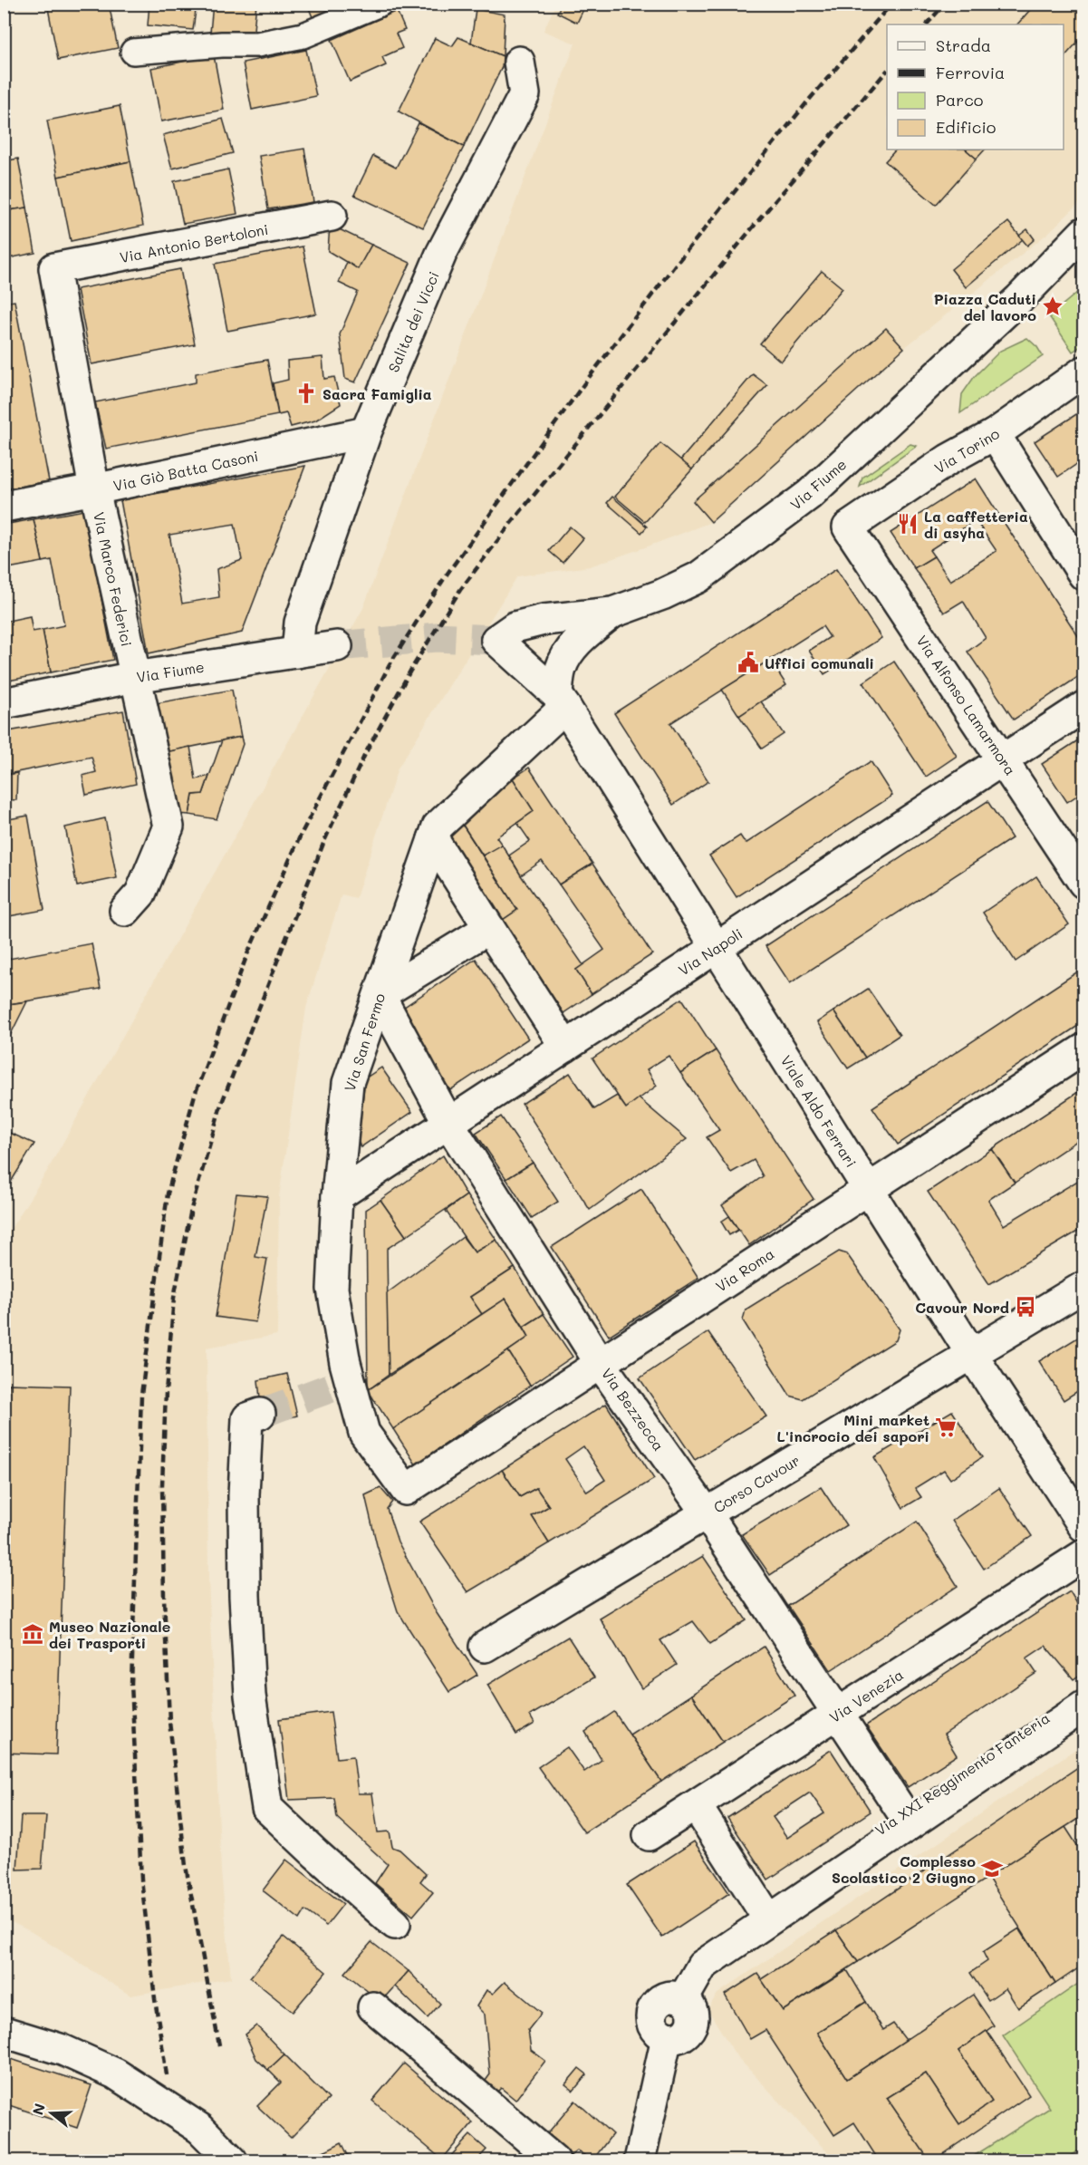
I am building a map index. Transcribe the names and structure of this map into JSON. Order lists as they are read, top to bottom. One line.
{"streets":{"street":["Via Antonio Bertoloni","Salita dei Vicci","Via Torino","Via Giò Batta Casoni","Via Fiume","Via Marco Federici","Via Alfonso Lamarmora","Via Napoli","Via San Fermo","Viale Aldo Ferrari","Via Roma","Via Bezzecca","Corso Cavour","Via Venezia","Via XXI Reggimento Fanteria"]},"crossings":[["Via Antonio Bertoloni","Via Marco Federici"],["Salita dei Vicci","Via Giò Batta Casoni"],["Salita dei Vicci","Via Fiume"],["Via Torino","Via Alfonso Lamarmora"],["Via Giò Batta Casoni","Via Marco Federici"],["Via Fiume","Via Marco Federici"],["Via Fiume","Viale Aldo Ferrari"],["Via Alfonso Lamarmora","Via Napoli"],["Via Napoli","Via San Fermo"],["Via Napoli","Viale Aldo Ferrari"],["Via Napoli","Via Bezzecca"],["Via San Fermo","Viale Aldo Ferrari"],["Via San Fermo","Via Roma"],["Via San Fermo","Via Bezzecca"],["Viale Aldo Ferrari","Via Roma"],["Viale Aldo Ferrari","Corso Cavour"],["Via Roma","Via Bezzecca"],["Via Bezzecca","Corso Cavour"],["Via Bezzecca","Via Venezia"],["Via Bezzecca","Via XXI Reggimento Fanteria"]],"places":{"place":["Piazza Caduti del lavoro"],"church":["Sacra Famiglia"],"restaurant":["La caffetteria di asyha"],"public building":["Uffici comunali"],"bus stop":["Cavour Nord"],"supermarket":["Mini market L'incrocio dei sapori"],"museum":["Museo Nazionale dei Trasporti"],"school or university":["Complesso Scolastico 2 Giugno"]},"legend":["Strada","Ferrovia","Parco","Edificio"],"north":"left"}
